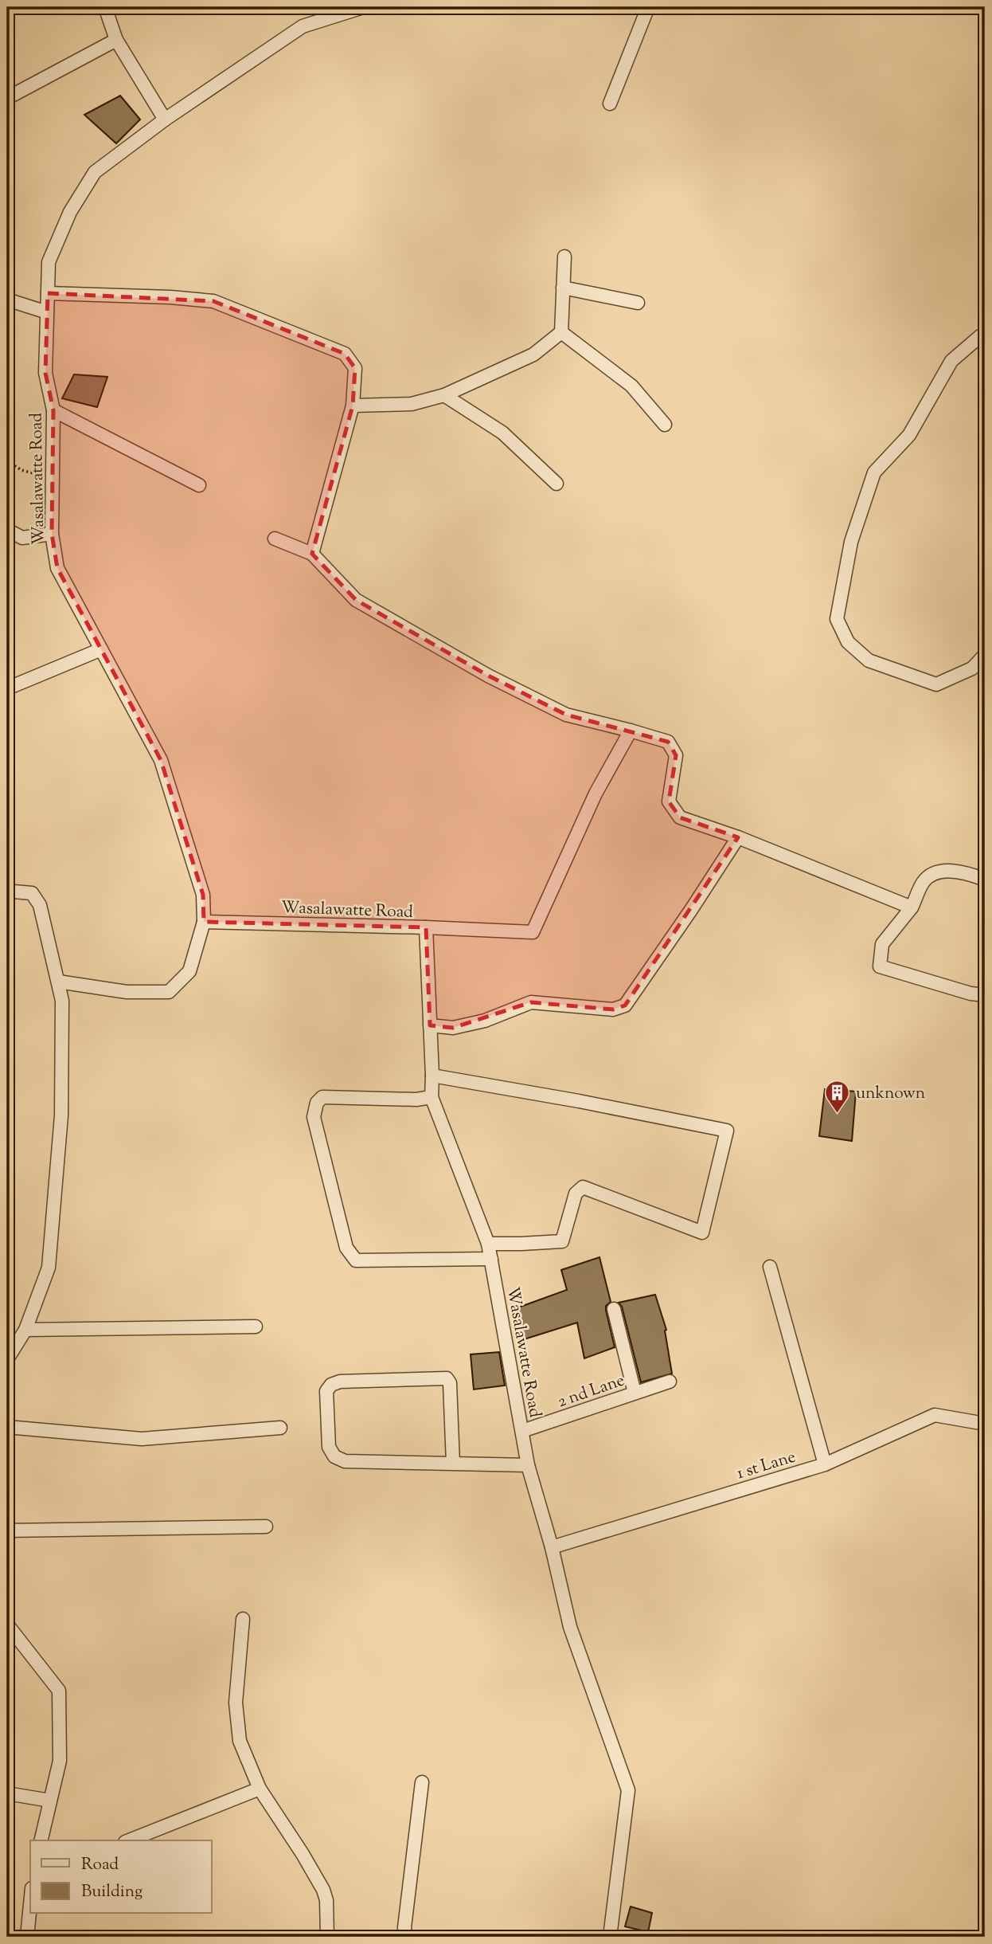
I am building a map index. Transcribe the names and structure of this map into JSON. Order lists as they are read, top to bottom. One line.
{"streets":{"street":["Wasalawatte Road","2 nd Lane","1 st Lane"]},"crossings":[["Wasalawatte Road","2 nd Lane"],["Wasalawatte Road","1 st Lane"]],"places":{"building":["unknown"]},"legend":["Road","Building"]}
